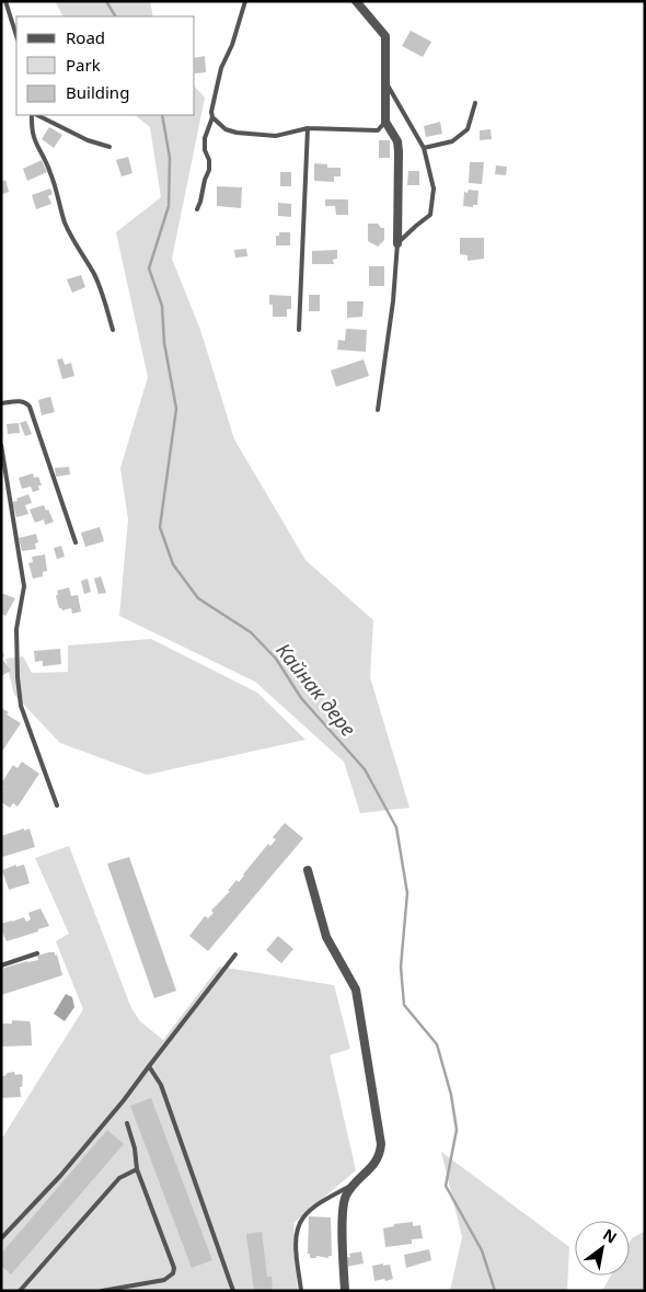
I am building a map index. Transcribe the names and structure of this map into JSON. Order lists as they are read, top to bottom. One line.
{"water":["Кайнак дере"],"legend":["Road","Park","Building"],"north":"top right"}
